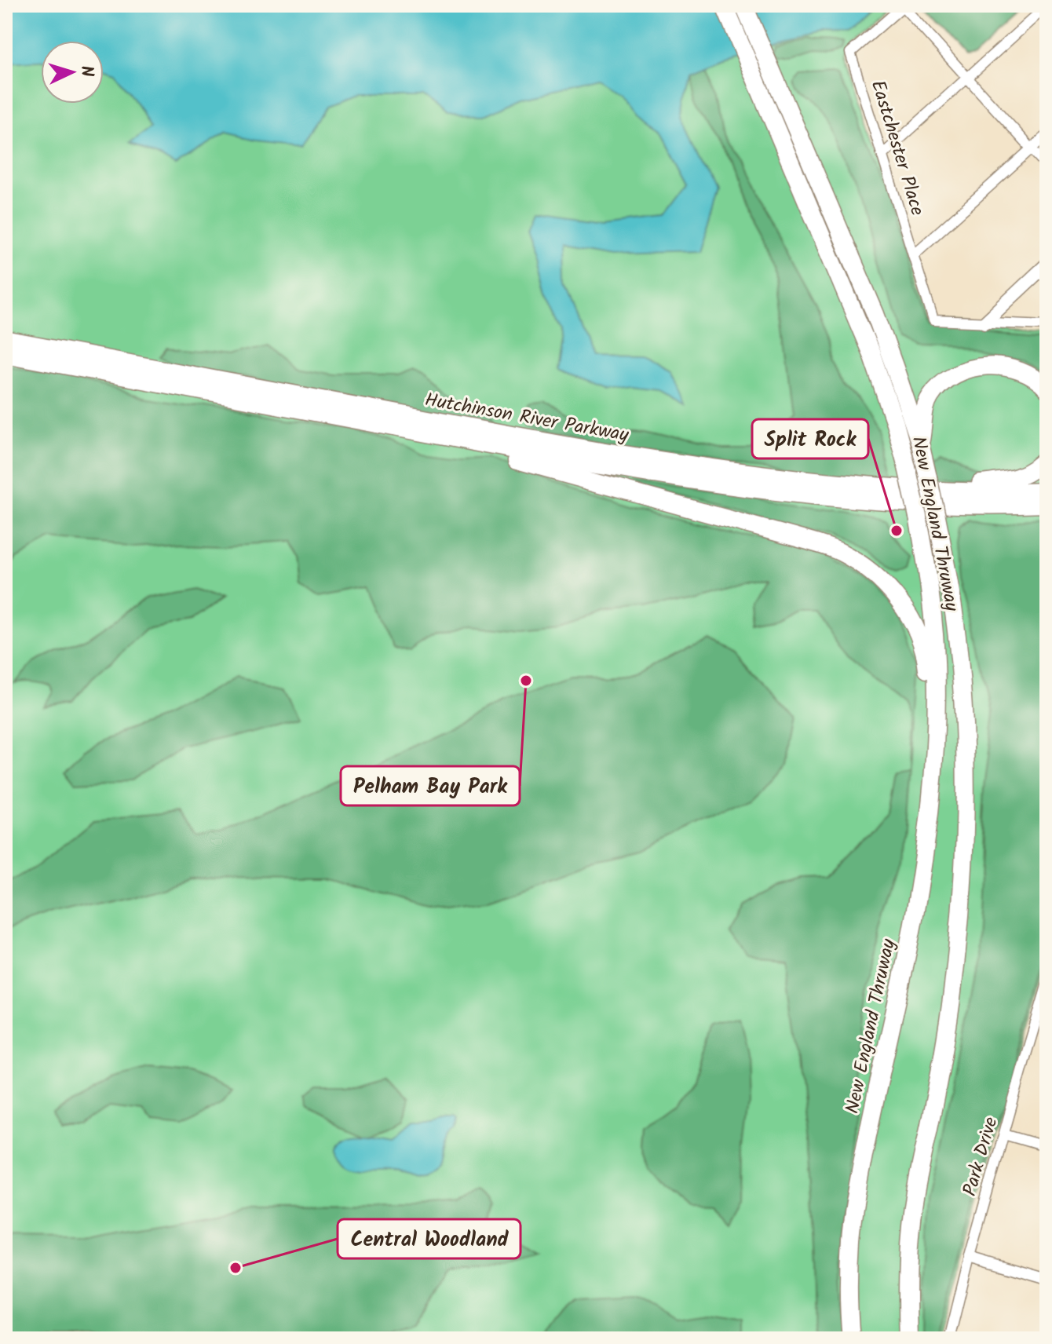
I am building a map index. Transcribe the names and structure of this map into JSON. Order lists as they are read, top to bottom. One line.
{"streets":{"highway":["Hutchinson River Parkway","New England Thruway"],"street":["Eastchester Place","Park Drive"]},"crossings":[["Hutchinson River Parkway","New England Thruway"]],"places":["Split Rock","Pelham Bay Park","Central Woodland"],"north":"right"}
